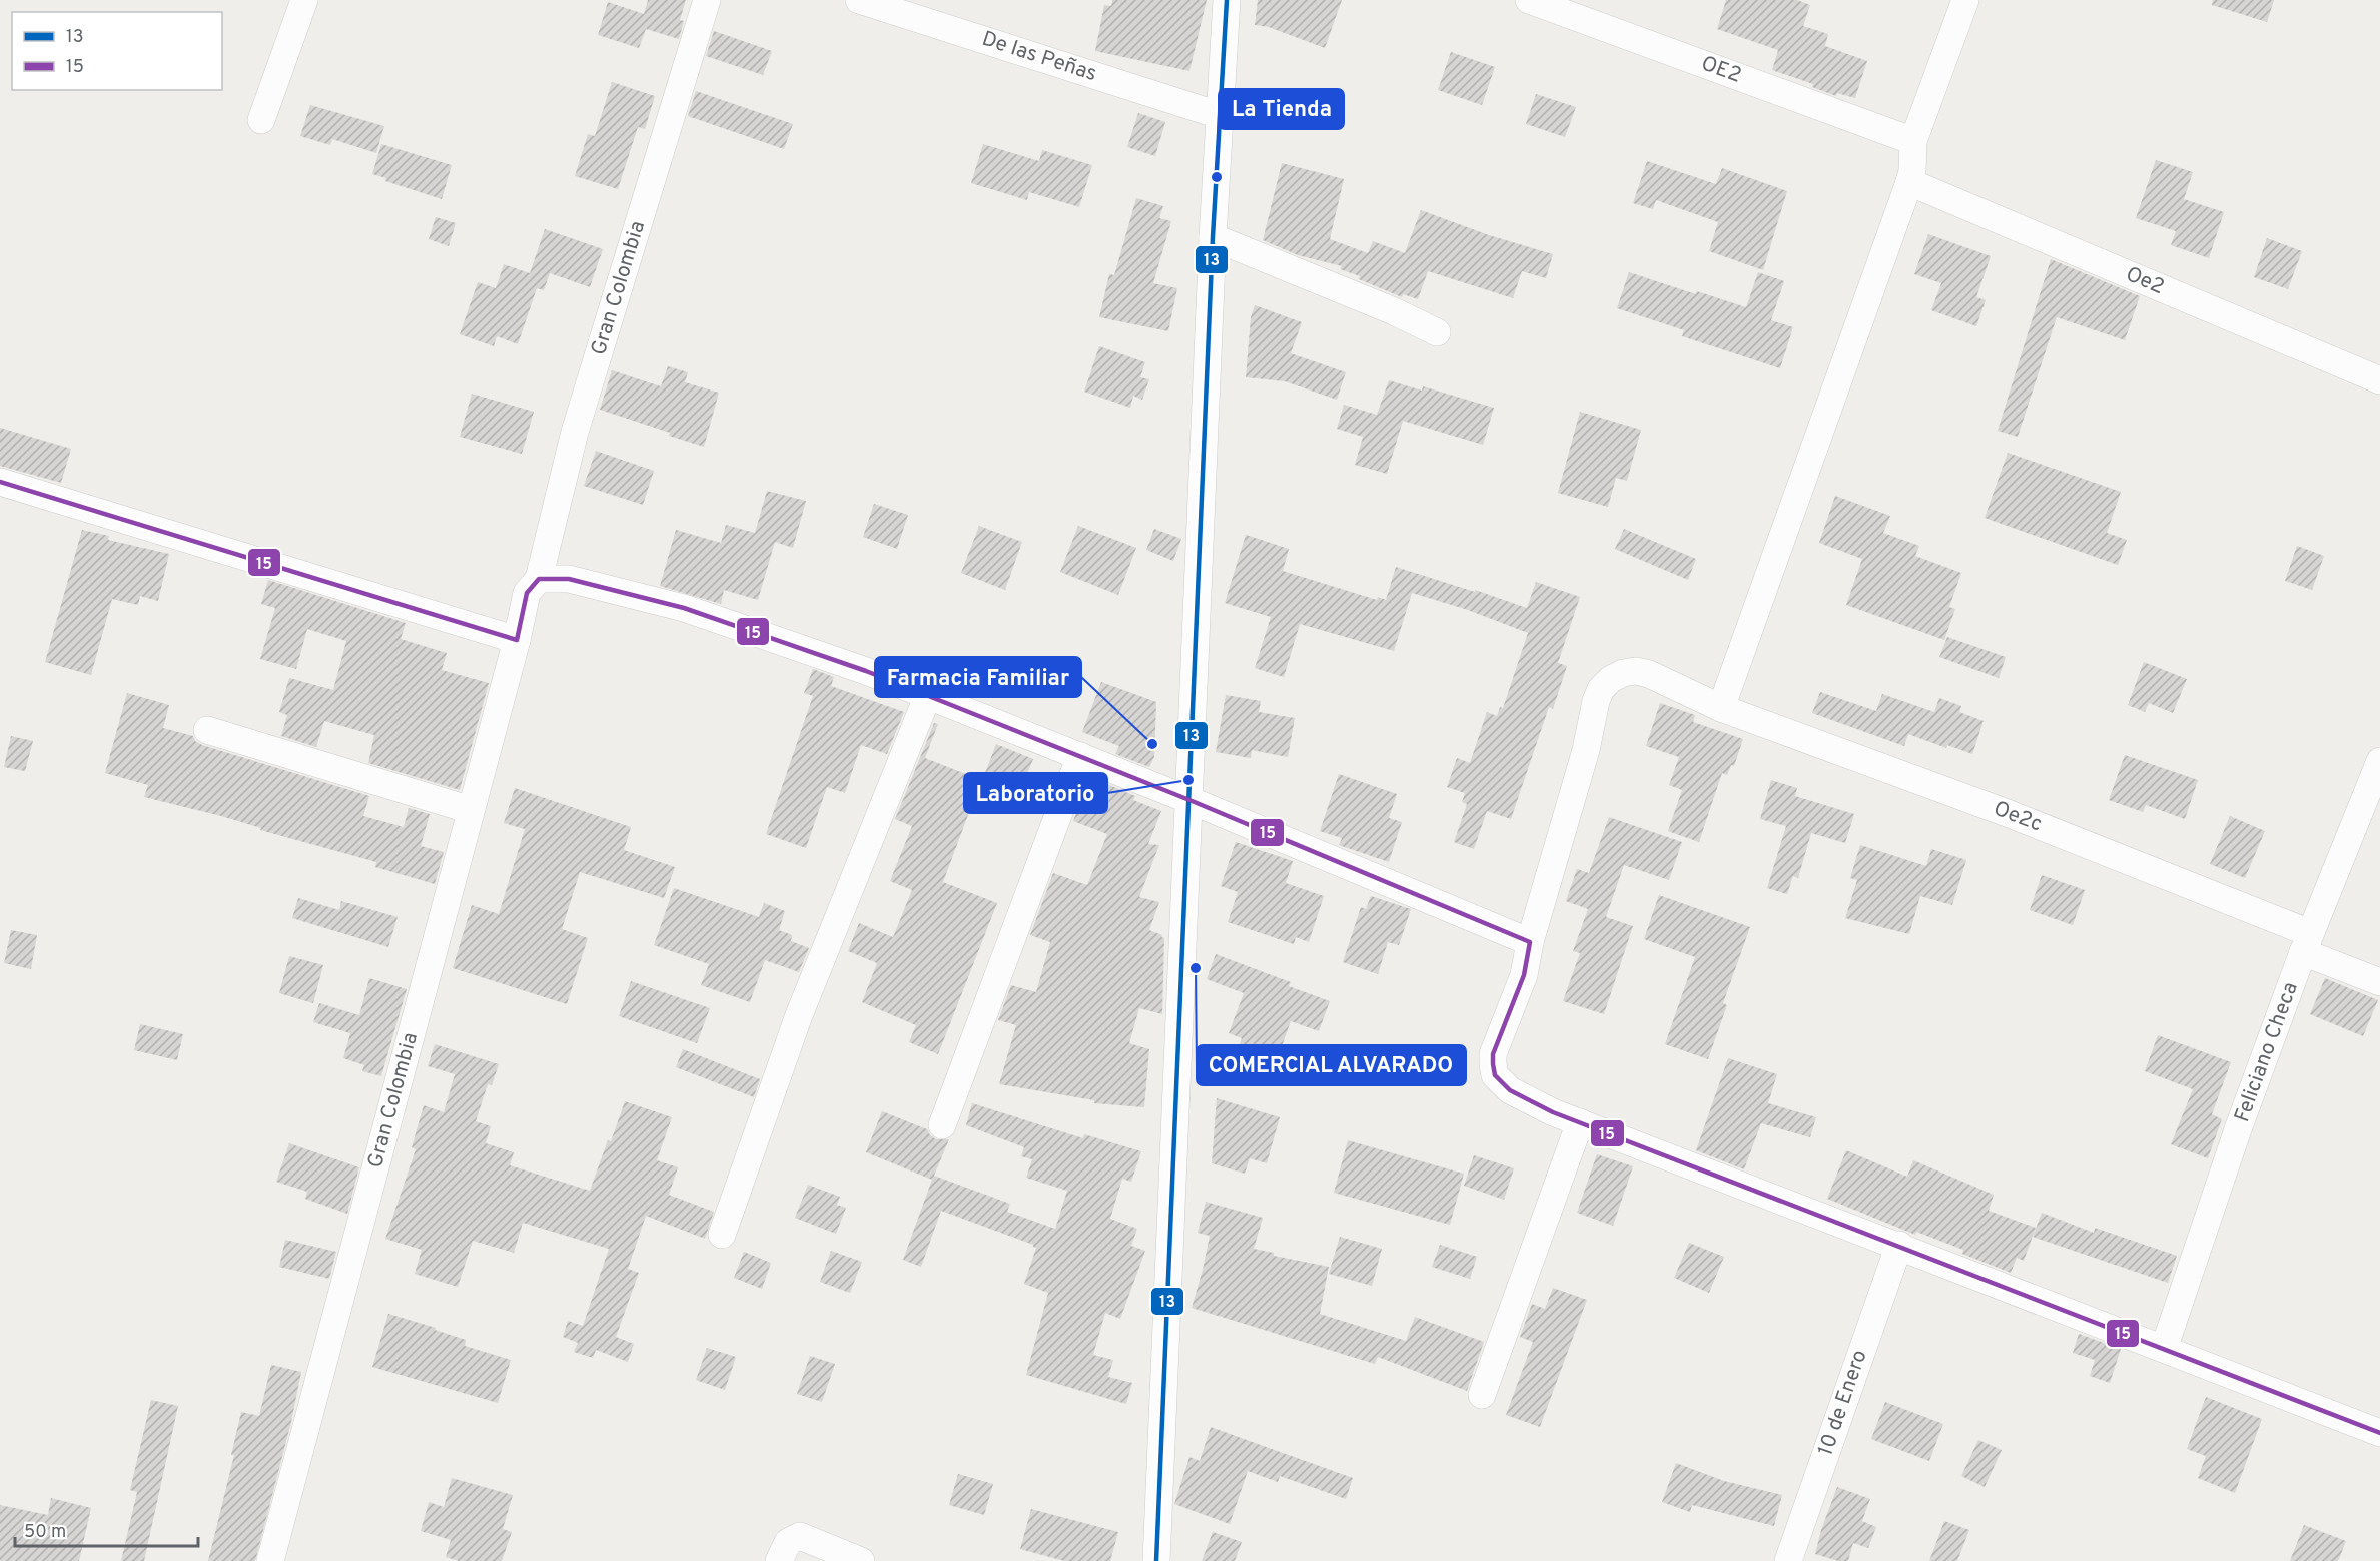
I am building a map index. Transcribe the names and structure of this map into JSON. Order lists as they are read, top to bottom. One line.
{"streets":{"street":["De las Peñas","OE2","Oe2","Gran Colombia","Oe2c","Feliciano Checa","10 de Enero"]},"crossings":[["Oe2c","Feliciano Checa"]],"places":["La Tienda","Farmacia Familiar","Laboratorio","COMERCIAL ALVARADO"],"lines":["transit line 13","transit line 15"],"legend":["13","15"],"scale_bar":"50 m"}
